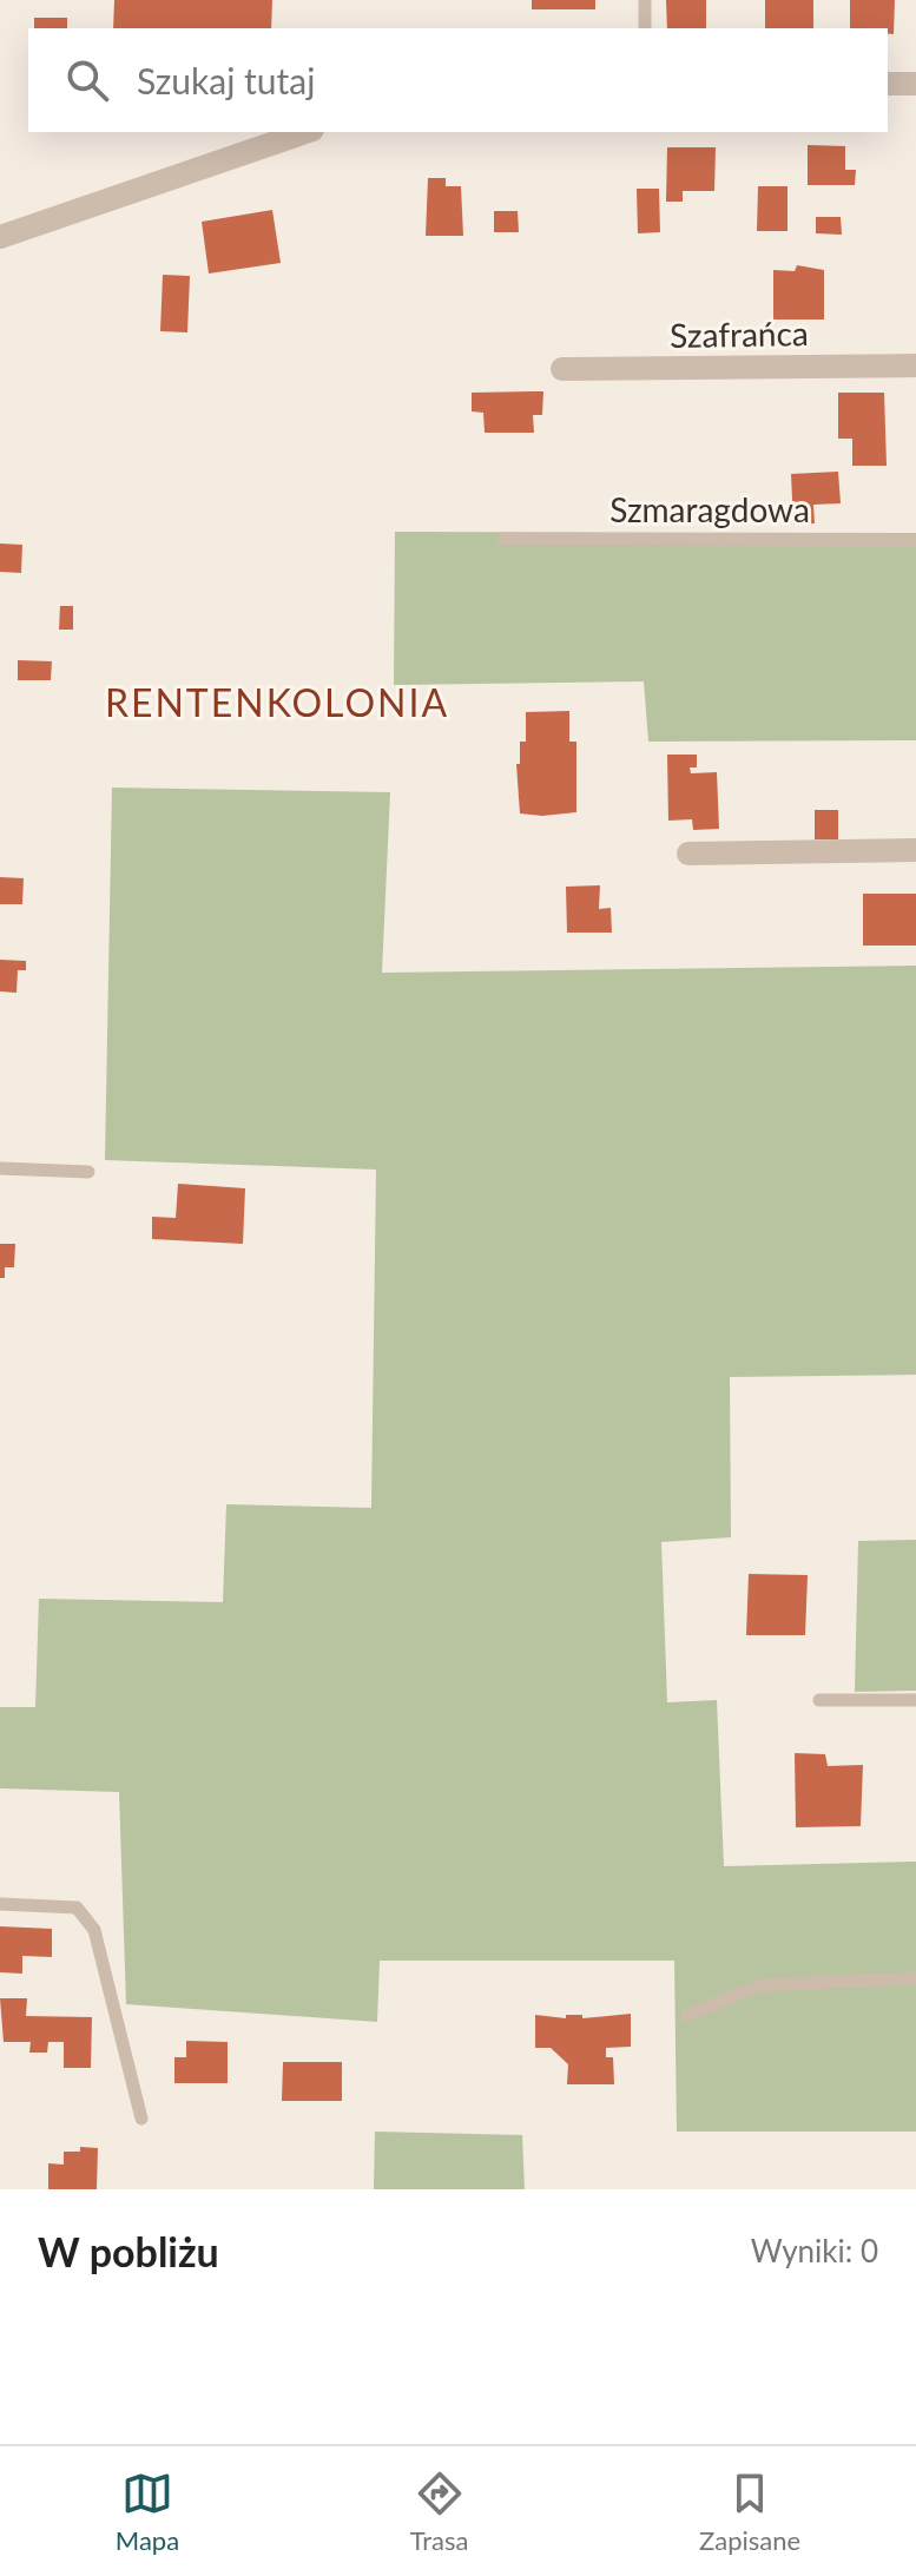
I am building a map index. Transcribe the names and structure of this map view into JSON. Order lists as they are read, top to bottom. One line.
{"streets":{"street":["Szafrańca"],"lane":["Szmaragdowa"]},"districts":["RENTENKOLONIA"],"page":{"search":"Szukaj tutaj","heading":["W pobliżu","Wyniki: 0"],"nav":["Mapa","Trasa","Zapisane"]}}
